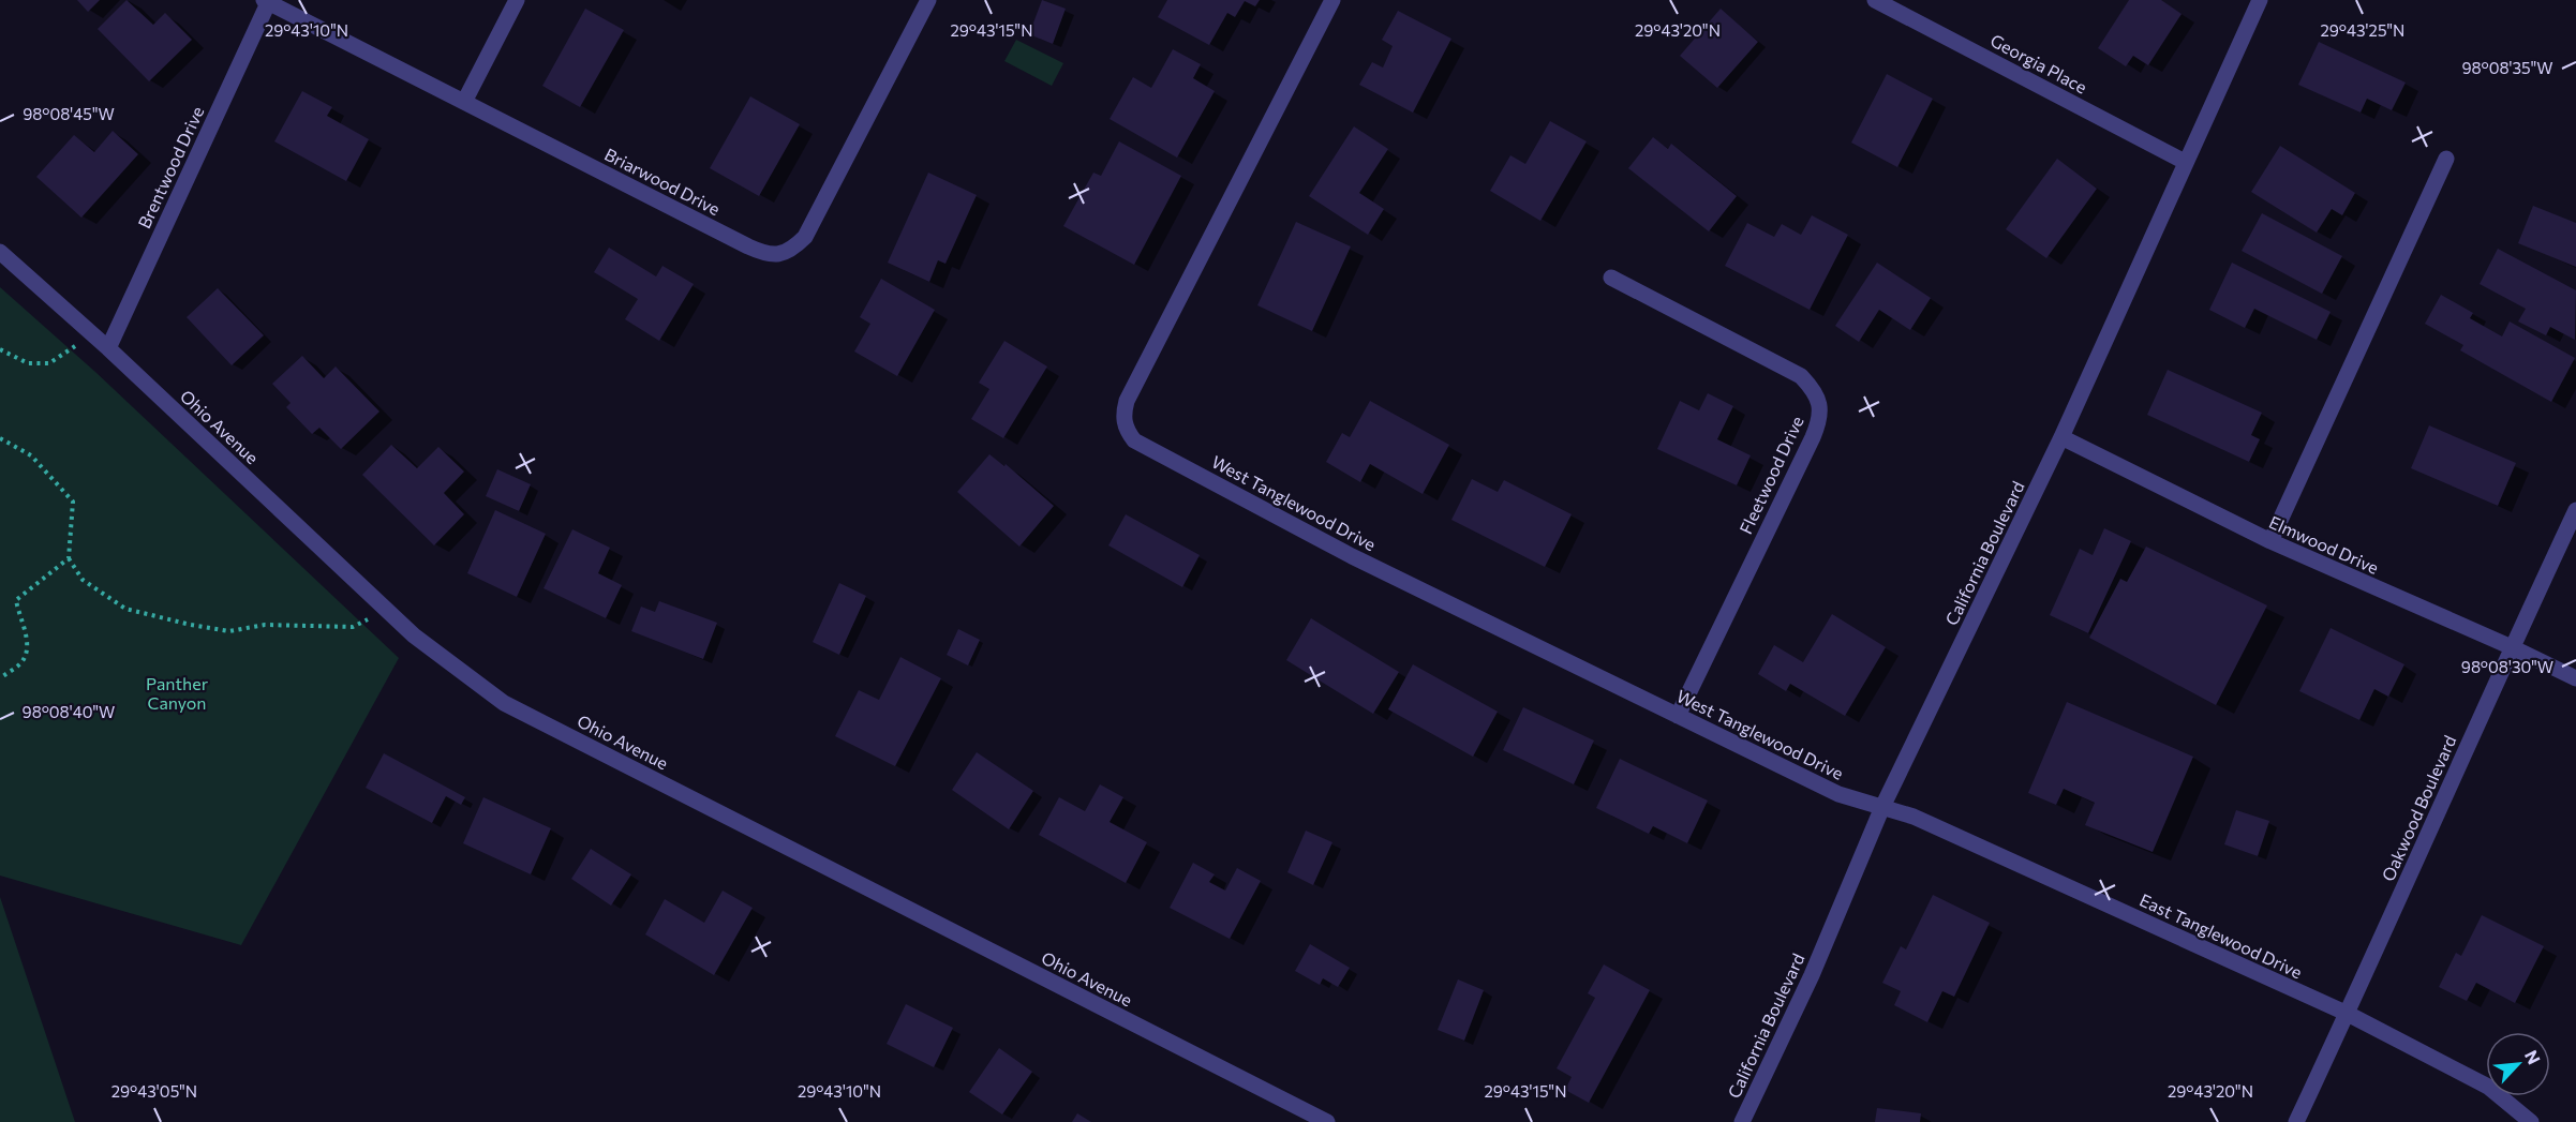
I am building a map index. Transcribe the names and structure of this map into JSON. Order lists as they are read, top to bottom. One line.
{"streets":{"street":["Georgia Place","Brentwood Drive","Briarwood Drive","Ohio Avenue","Fleetwood Drive","West Tanglewood Drive","Elmwood Drive","California Boulevard","Oakwood Boulevard","East Tanglewood Drive"]},"crossings":[["Georgia Place","California Boulevard"],["Brentwood Drive","Briarwood Drive"],["Brentwood Drive","Ohio Avenue"],["Fleetwood Drive","West Tanglewood Drive"],["West Tanglewood Drive","California Boulevard"],["West Tanglewood Drive","East Tanglewood Drive"],["Elmwood Drive","California Boulevard"],["Elmwood Drive","Oakwood Boulevard"],["California Boulevard","East Tanglewood Drive"],["Oakwood Boulevard","East Tanglewood Drive"]],"parks":["Panther Canyon"],"north":"top right","coordinates":["29°43'10\"N","29°43'15\"N","29°43'20\"N","29°43'25\"N","98°08'35\"W","98°08'45\"W","98°08'30\"W","98°08'40\"W","29°43'05\"N"]}
